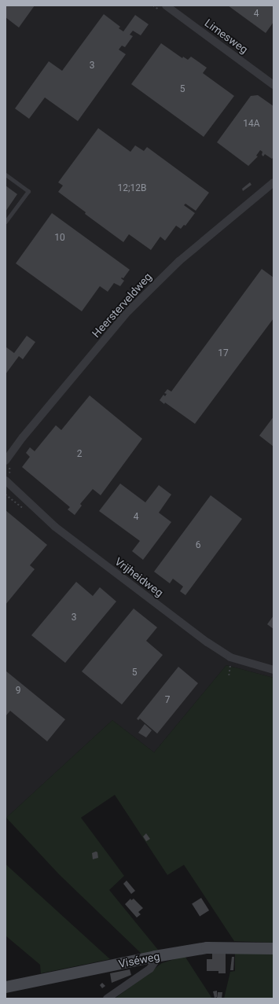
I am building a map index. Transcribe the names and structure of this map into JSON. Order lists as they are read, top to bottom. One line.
{"streets":{"main road":["Viséweg"],"street":["Limesweg","Heersterveldweg","Vrijheidweg"]},"house_numbers":["4","3","5","14A","12;12B","10","17","2","4","6","3","5","9","7"]}
